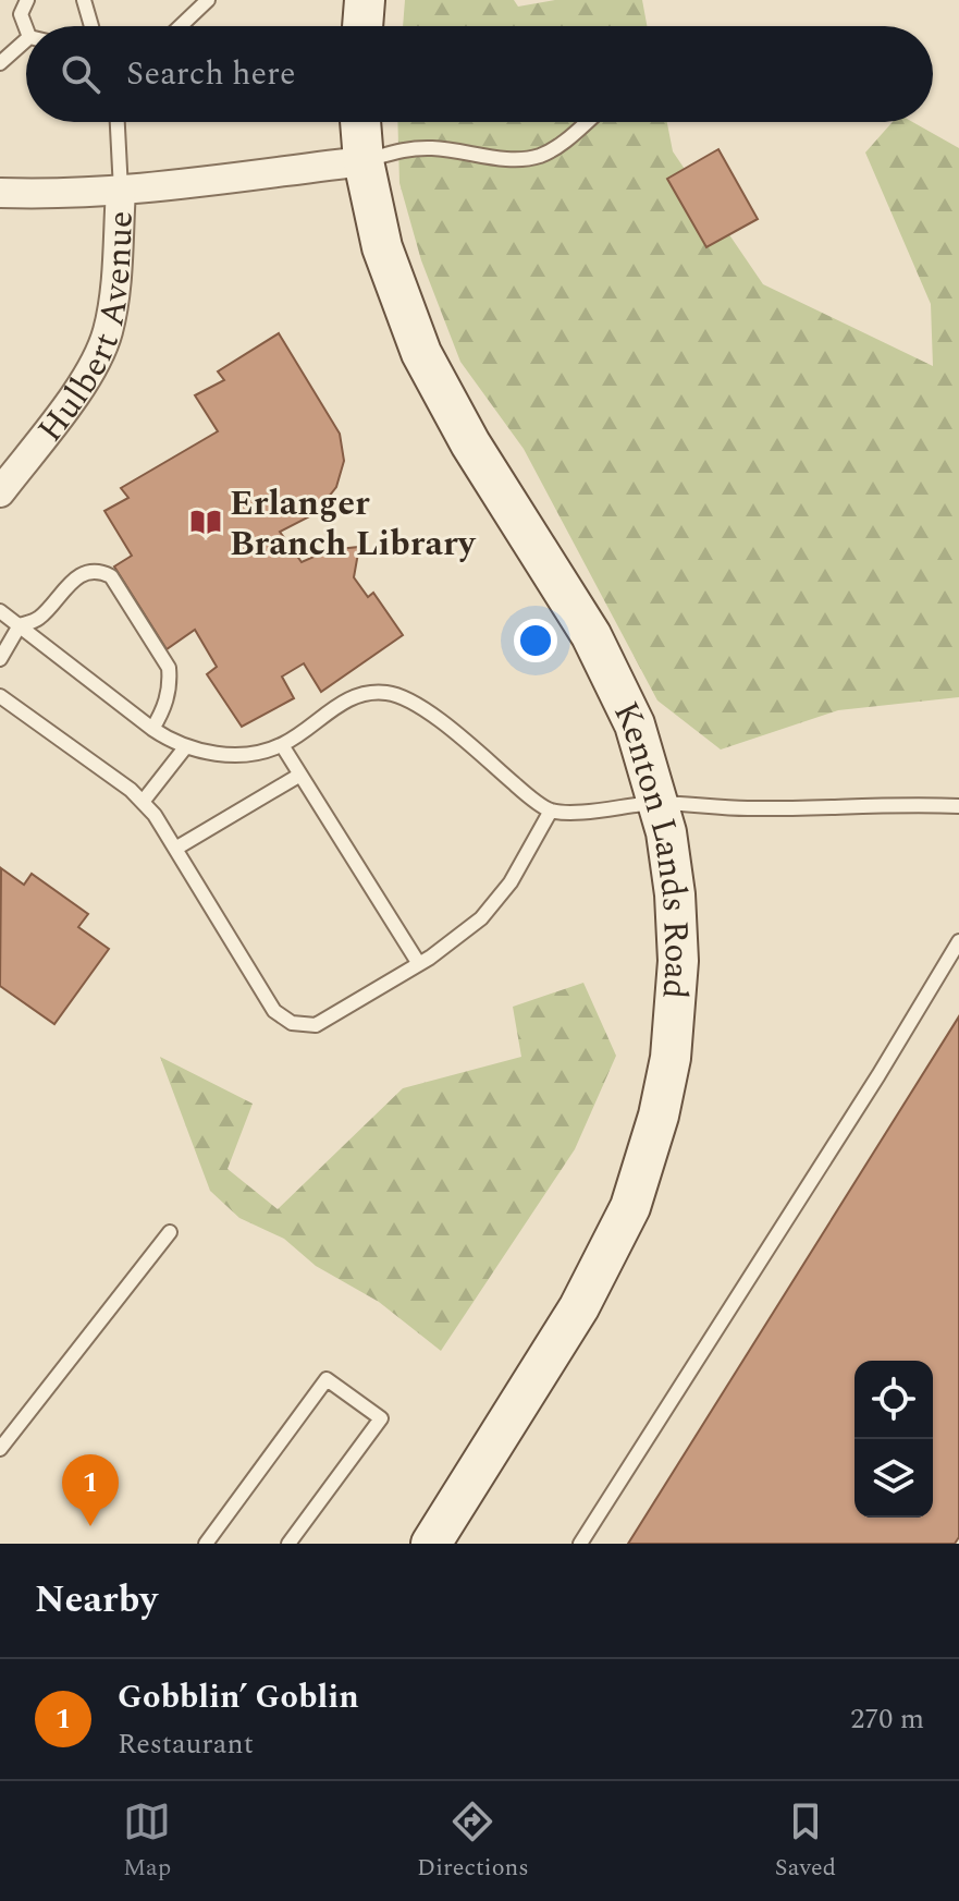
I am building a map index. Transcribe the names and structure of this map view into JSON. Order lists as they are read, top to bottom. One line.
{"streets":{"main road":["Kenton Lands Road"],"street":["Hulbert Avenue"]},"places":{"library":["Erlanger Branch Library"]},"page":{"search":"Search here","pins":"1","heading":"Nearby","list":[{"mark":"1","name":"Gobblin’ Goblin","note":"Restaurant","value":"270 m"}],"nav":["Map","Directions","Saved"]}}
